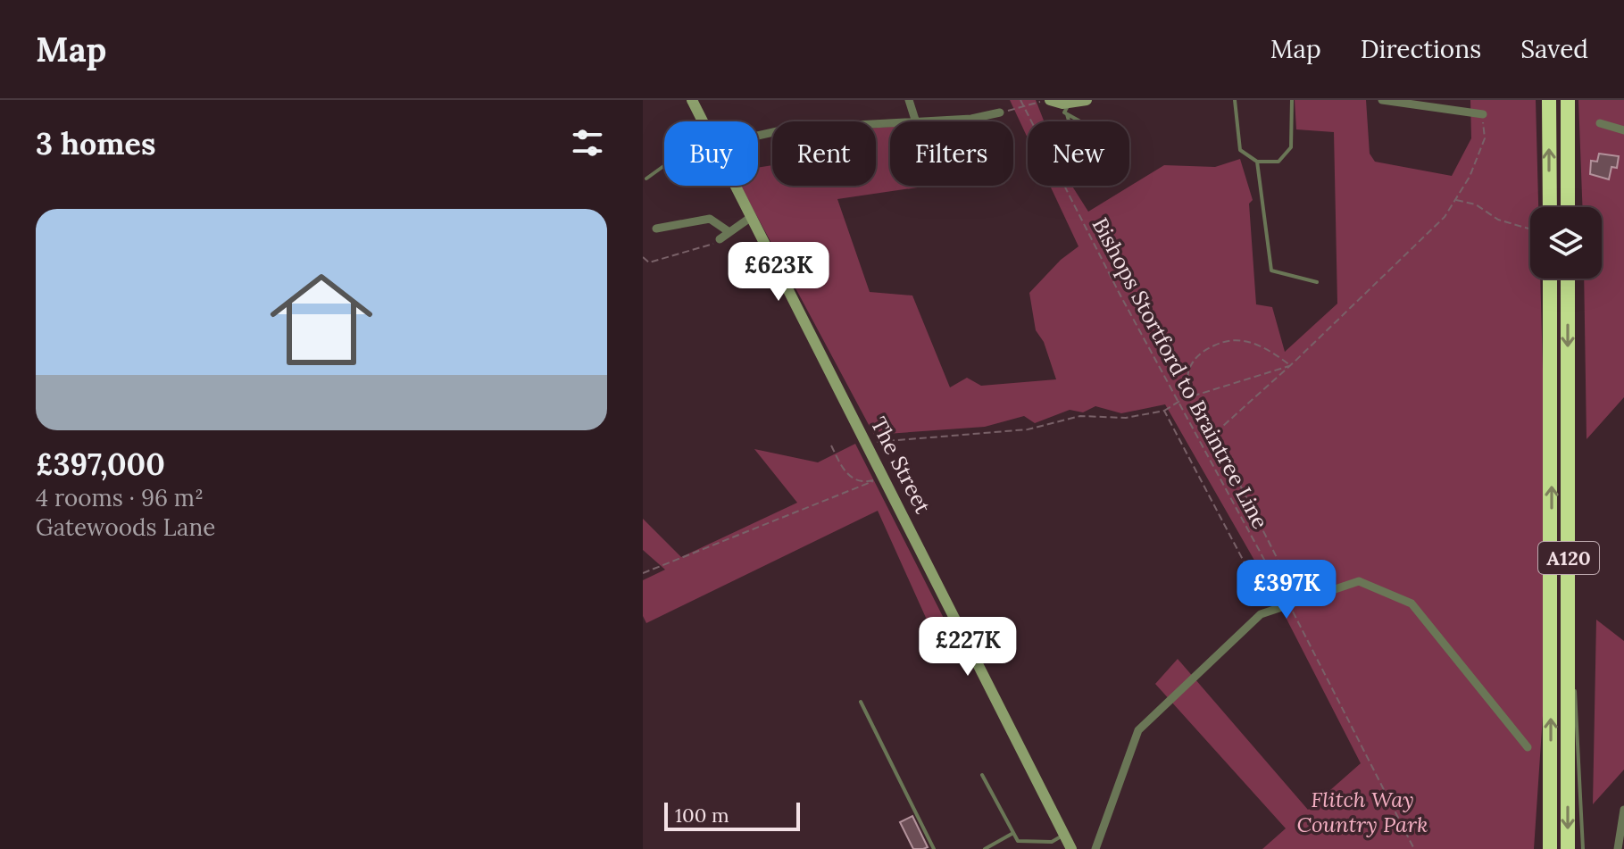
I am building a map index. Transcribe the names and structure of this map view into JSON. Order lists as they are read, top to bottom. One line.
{"streets":{"highway":["A120"],"street":["The Street"],"path":["Bishops Stortford to Braintree Line"]},"parks":["Flitch Way Country Park"],"scale_bar":"100 m","page":{"header":"Map","nav":["Map","Directions","Saved"],"heading":"3 homes","chip":["Buy","Rent","Filters","New"],"list":[{"name":"£397,000","note":"4 rooms · 96 m² · Gatewoods Lane"}],"price":["£623K","£397K","£227K"],"scale":"100 m"}}
